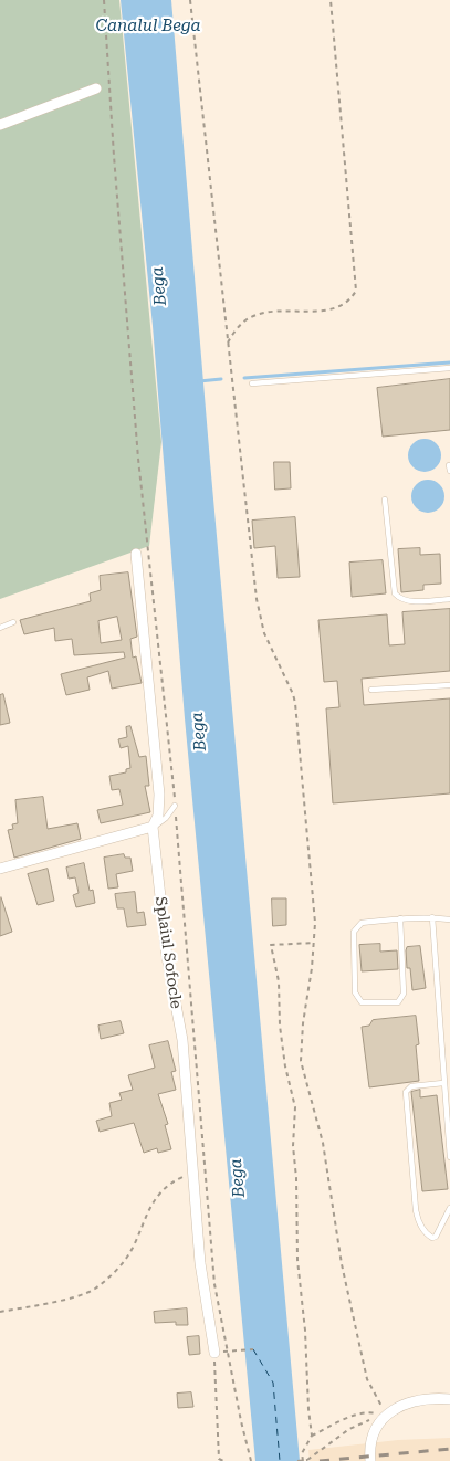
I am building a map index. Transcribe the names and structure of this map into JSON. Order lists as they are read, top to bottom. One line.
{"streets":{"street":["Splaiul Sofocle"]},"water":["Canalul Bega","Bega"]}
